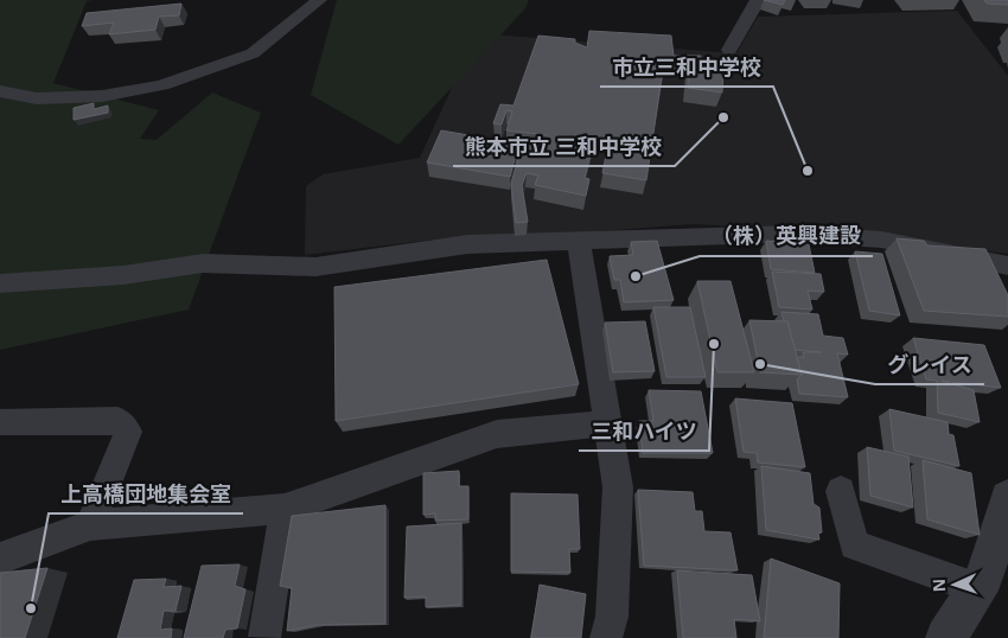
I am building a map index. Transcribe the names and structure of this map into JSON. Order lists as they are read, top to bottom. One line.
{"places":["熊本市立 三和中学校","市立三和中学校","（株）英興建設","三和ハイツ","グレイス","上高橋団地集会室"],"north":"left"}
